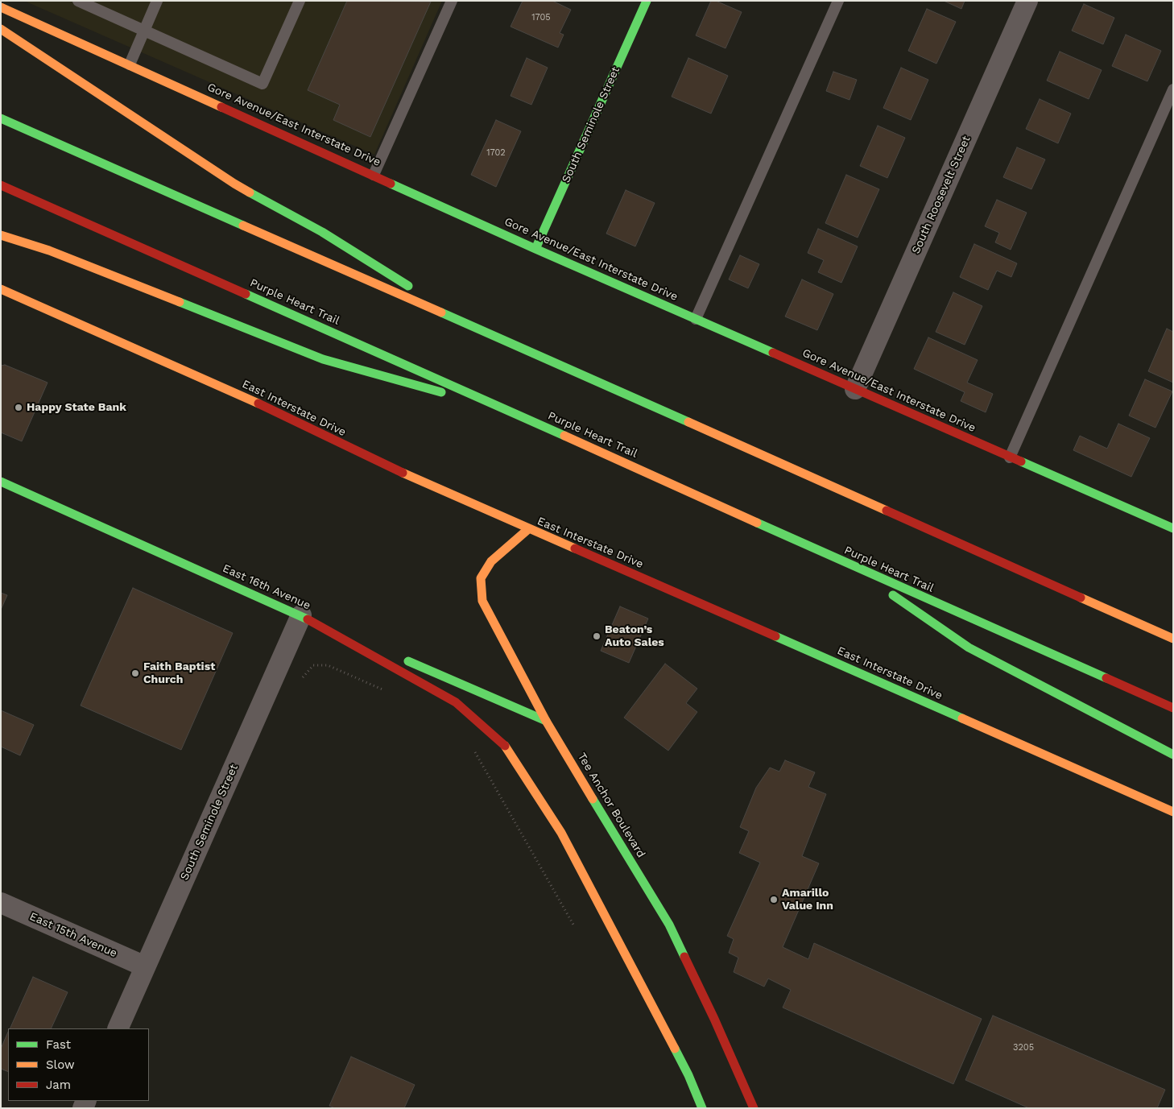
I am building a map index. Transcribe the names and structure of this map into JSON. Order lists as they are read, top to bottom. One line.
{"streets":{"main road":["Gore Avenue/East Interstate Drive","South Seminole Street","Purple Heart Trail","East Interstate Drive","East 16th Avenue","Tee Anchor Boulevard"],"street":["South Roosevelt Street","East 15th Avenue"]},"crossings":[["Gore Avenue/East Interstate Drive","South Seminole Street"],["Gore Avenue/East Interstate Drive","South Roosevelt Street"],["South Seminole Street","East 16th Avenue"],["South Seminole Street","East 15th Avenue"],["East Interstate Drive","Tee Anchor Boulevard"]],"places":["Happy State Bank","Beaton’s Auto Sales","Faith Baptist Church","Amarillo Value Inn"],"house_numbers":["1705","1702","3205"],"legend":["Fast","Slow","Jam"]}
